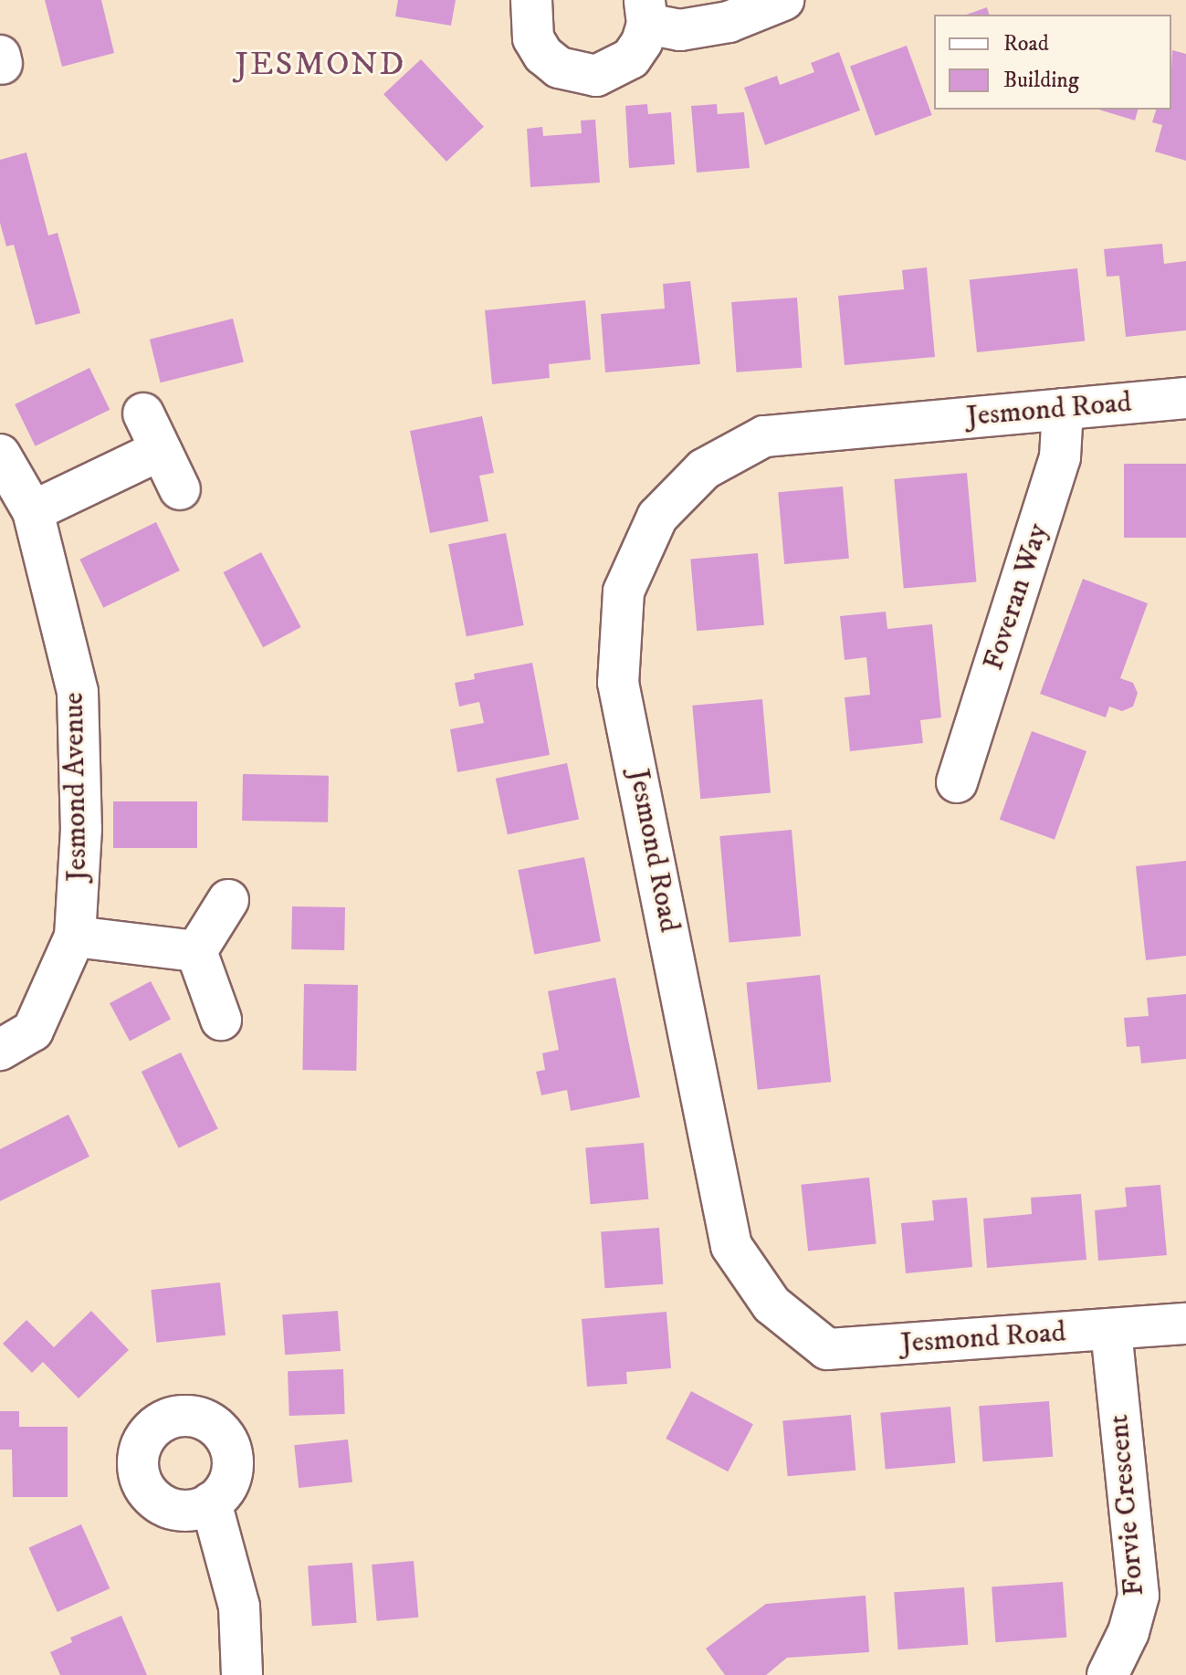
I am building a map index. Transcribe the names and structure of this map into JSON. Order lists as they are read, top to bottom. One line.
{"streets":{"street":["Jesmond Road","Foveran Way","Jesmond Avenue","Forvie Crescent"]},"crossings":[["Jesmond Road","Foveran Way"],["Jesmond Road","Forvie Crescent"]],"districts":["JESMOND"],"legend":["Road","Building"]}
